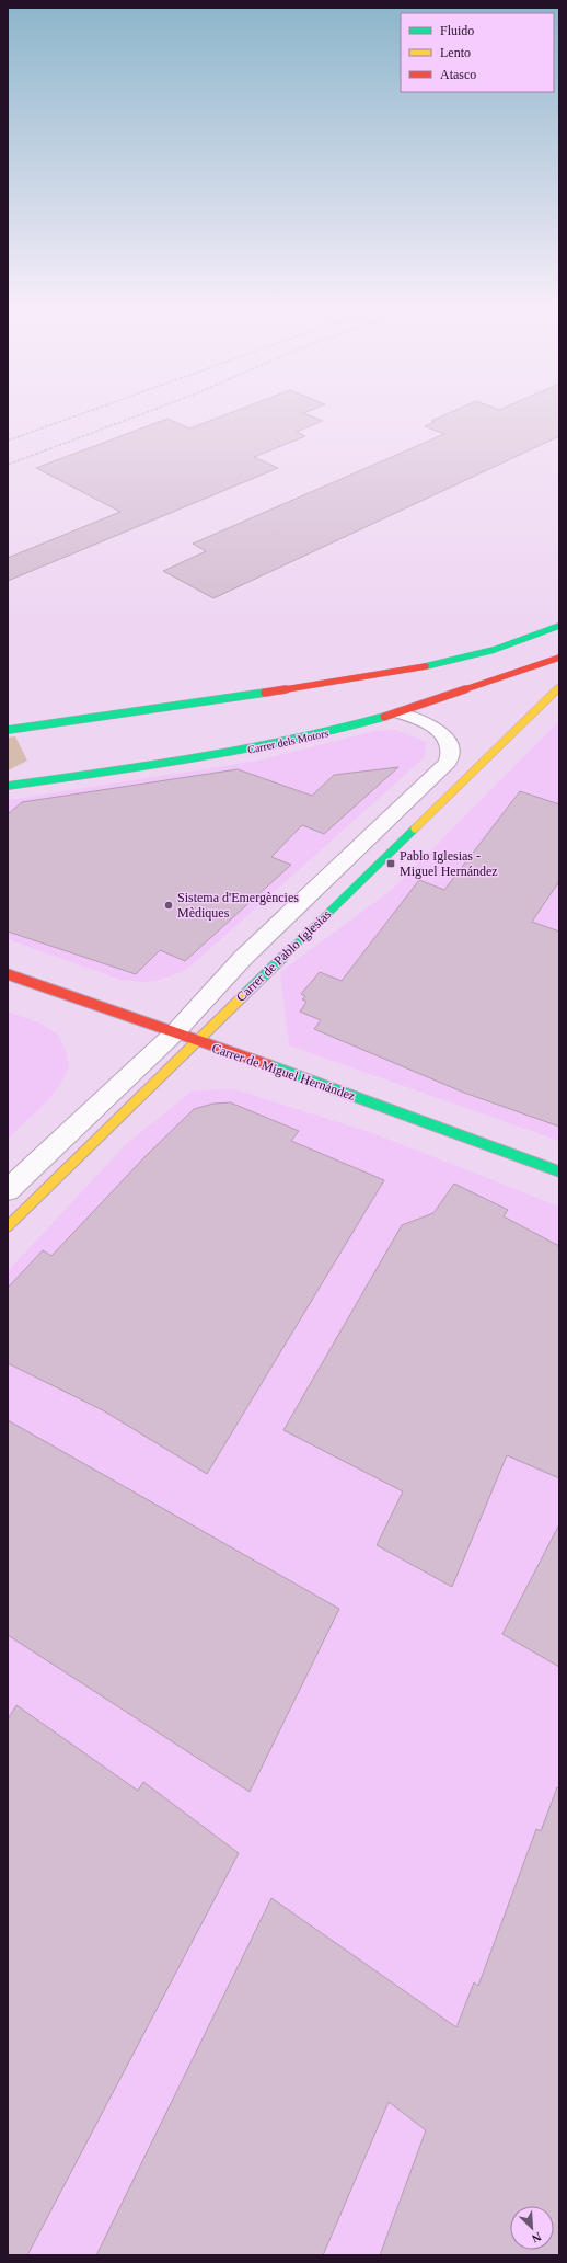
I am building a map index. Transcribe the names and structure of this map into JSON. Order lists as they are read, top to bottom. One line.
{"streets":{"street":["Carrer dels Motors","Carrer de Pablo Iglesias","Carrer de Miguel Hernández"]},"crossings":[["Carrer dels Motors","Carrer de Pablo Iglesias"],["Carrer de Pablo Iglesias","Carrer de Miguel Hernández"]],"places":{"transit":["Pablo Iglesias - Miguel Hernández"],"other":["Sistema d'Emergències Mèdiques"]},"legend":["Fluido","Lento","Atasco"],"north":"bottom right"}
